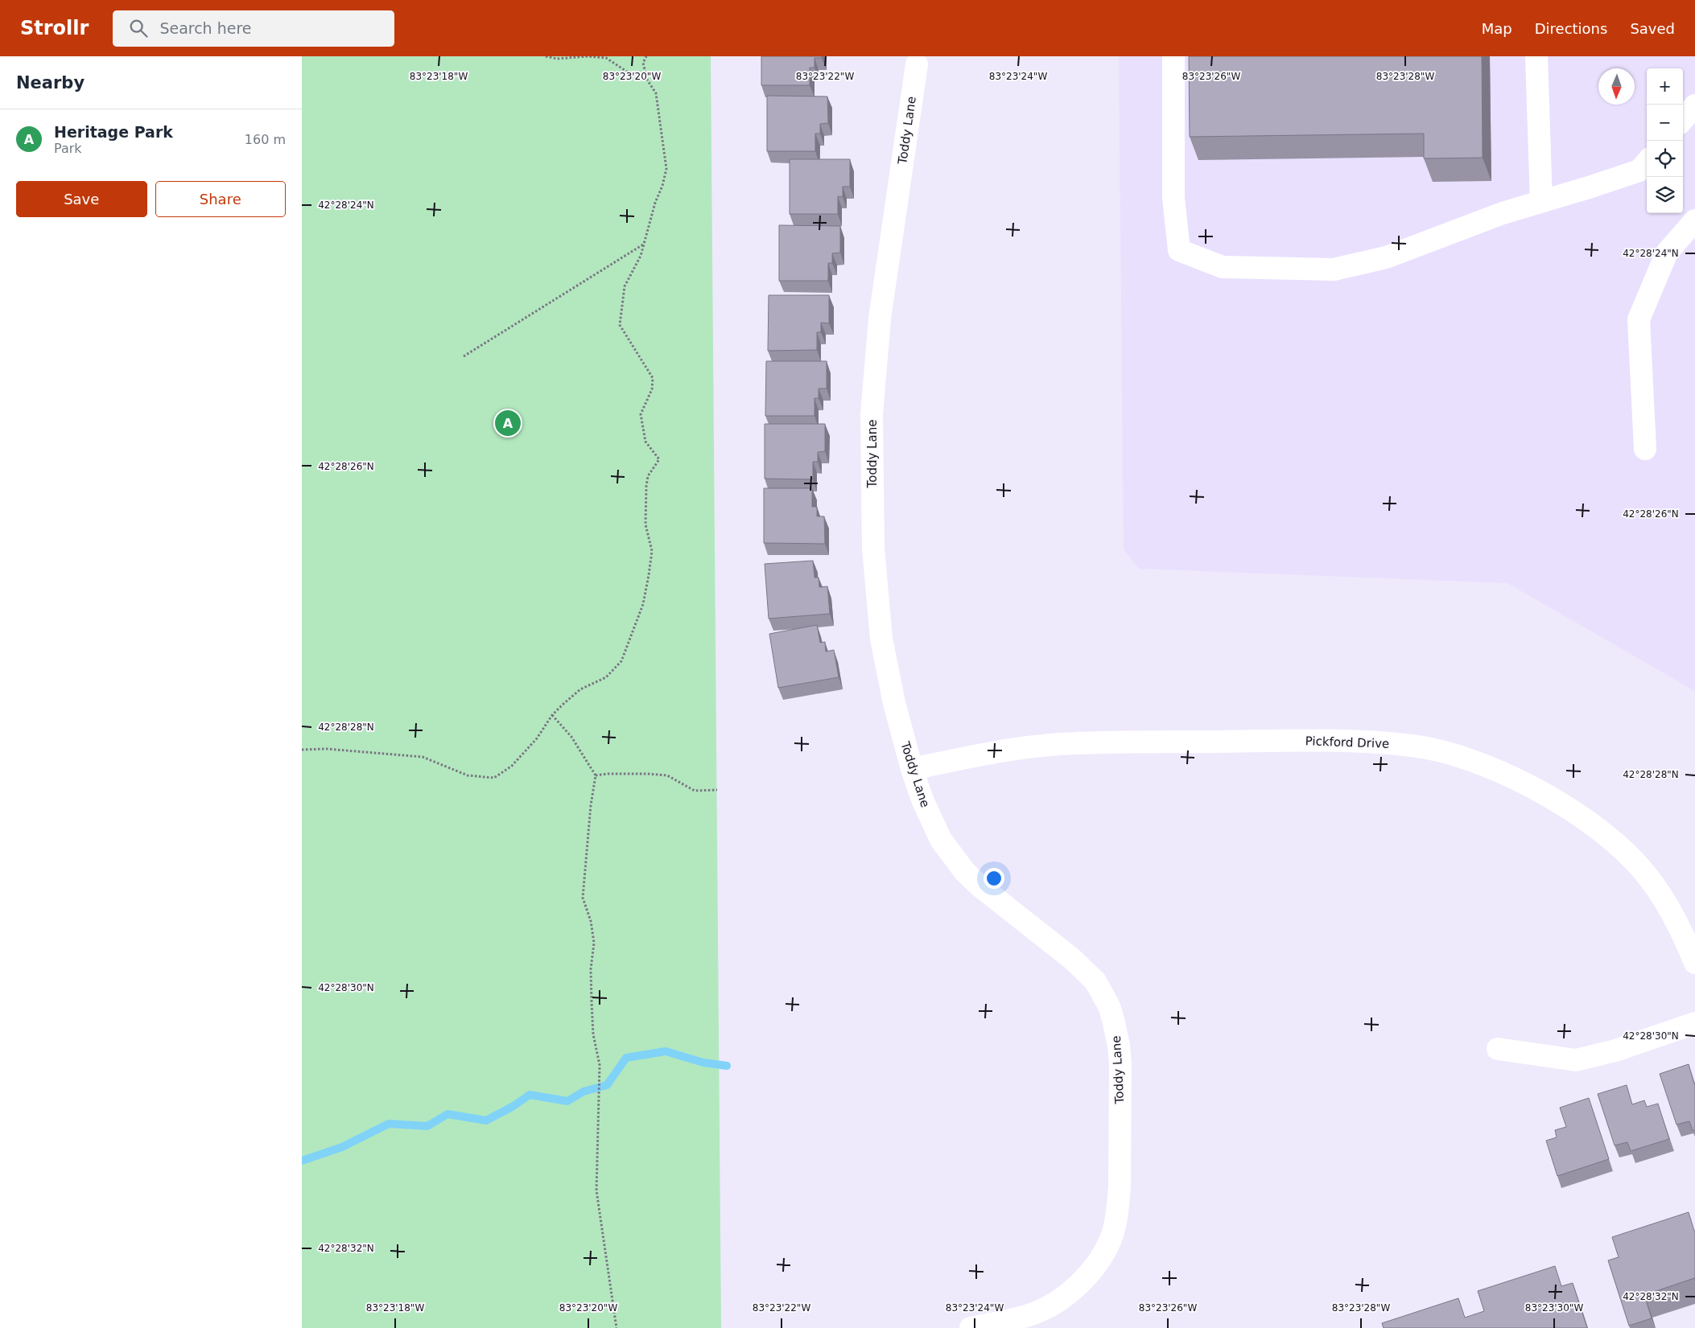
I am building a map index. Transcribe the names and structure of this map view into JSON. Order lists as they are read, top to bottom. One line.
{"streets":{"street":["Toddy Lane","Pickford Drive"]},"crossings":[["Toddy Lane","Pickford Drive"]],"north":"bottom","page":{"header":"Strollr","search":"Search here","nav":["Map","Directions","Saved"],"heading":"Nearby","map_buttons":["+","−"],"list":[{"mark":"A","name":"Heritage Park","note":"Park","value":"160 m"}],"buttons":["Save","Share"],"pins":"A"},"coordinates":["83°23'18\"W","83°23'20\"W","83°23'22\"W","83°23'24\"W","83°23'26\"W","83°23'28\"W","42°28'24\"N","42°28'26\"N","42°28'28\"N","42°28'30\"N","42°28'32\"N","83°23'30\"W"]}
